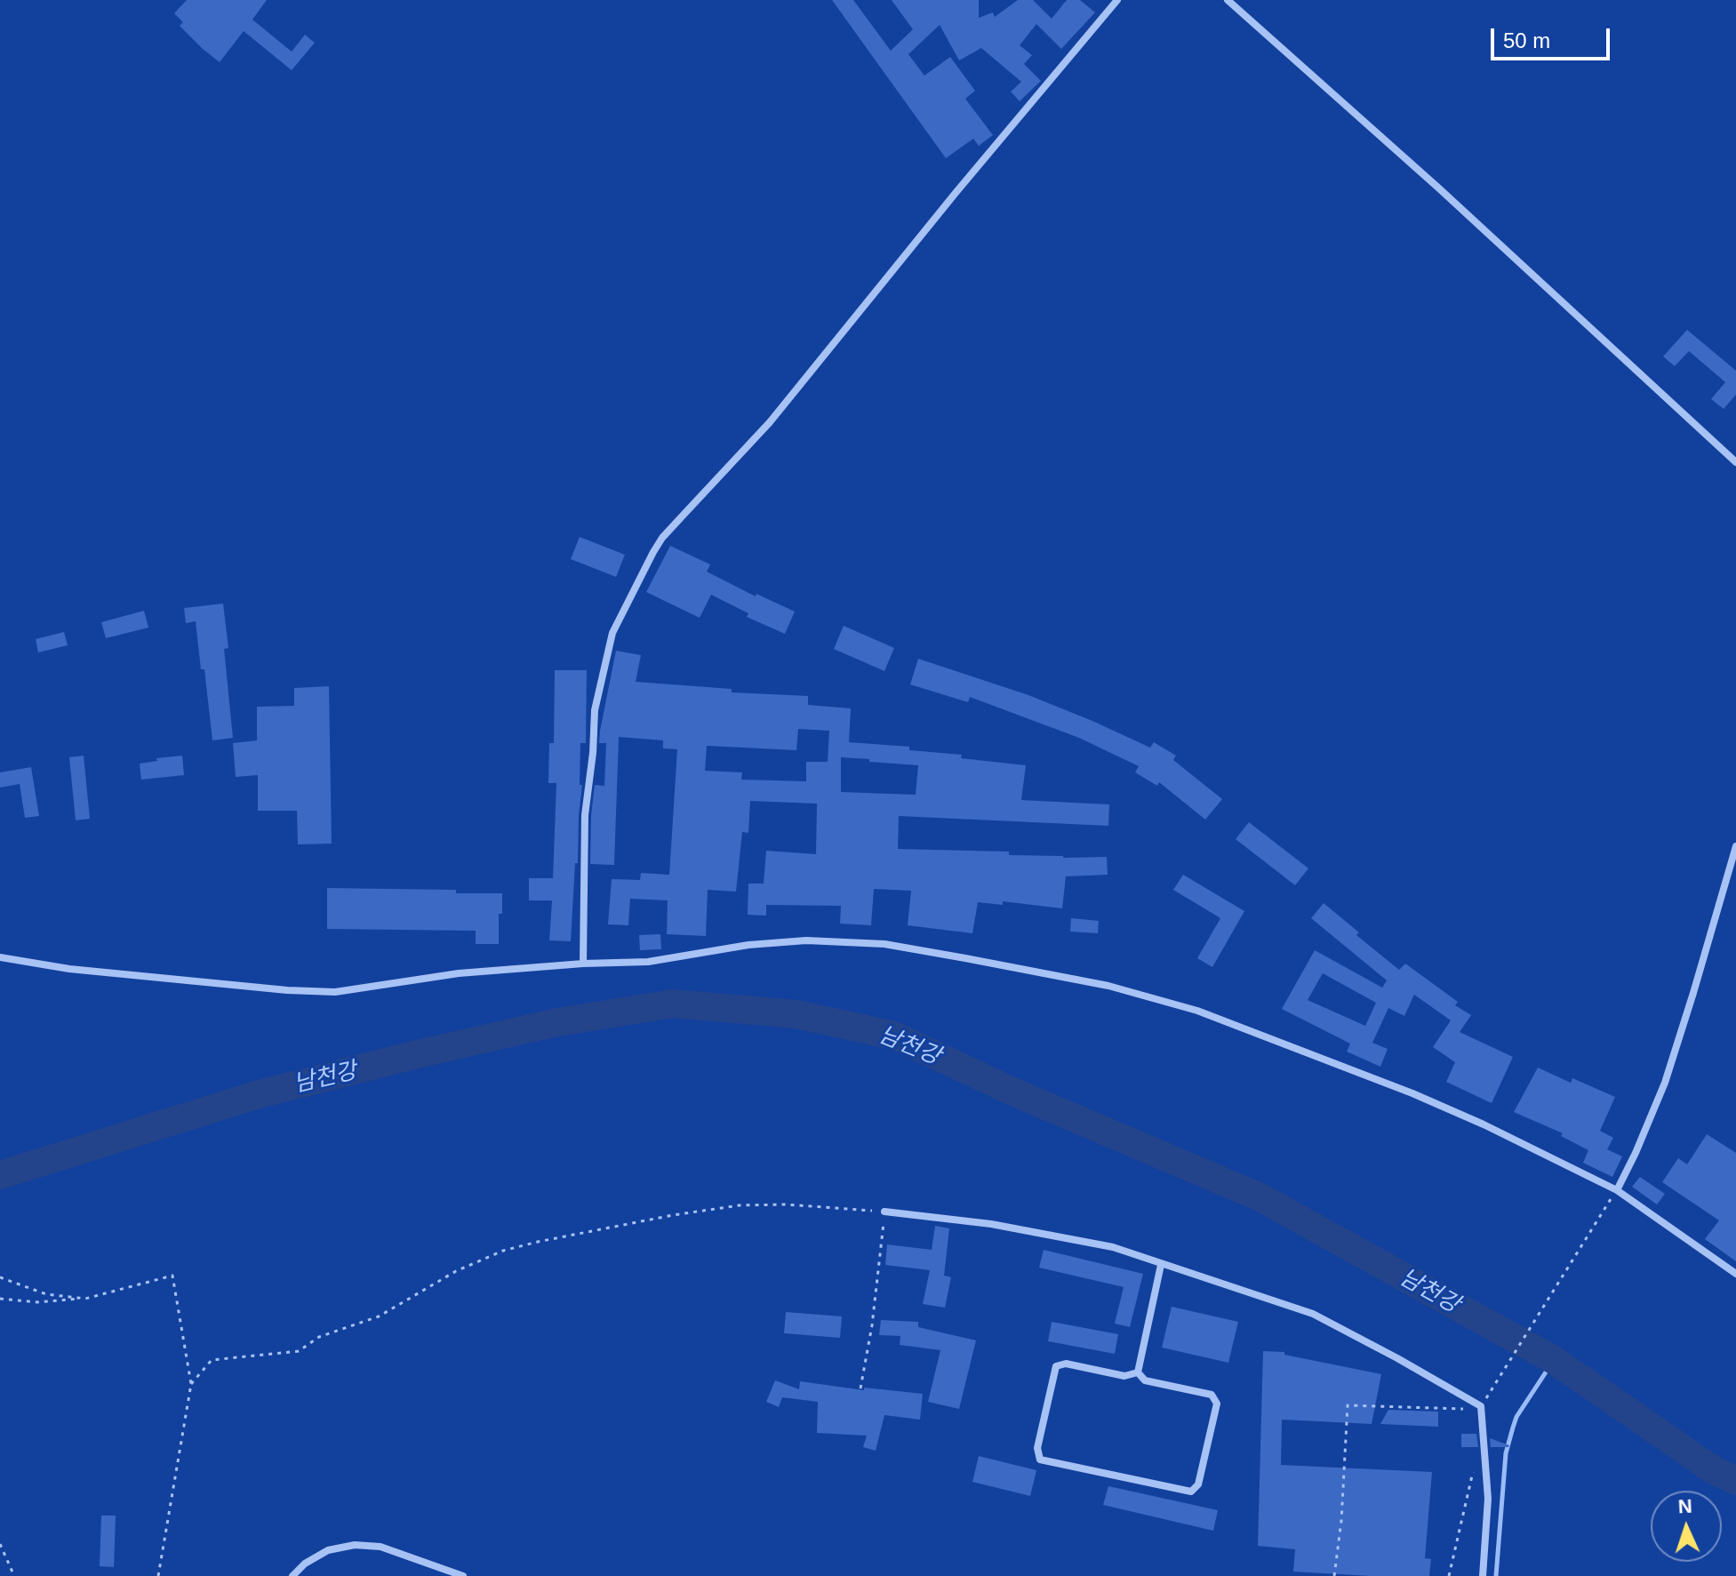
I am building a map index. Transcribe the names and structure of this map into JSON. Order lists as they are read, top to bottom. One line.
{"water":["남천강"],"scale_bar":"50 m","north":"top"}
